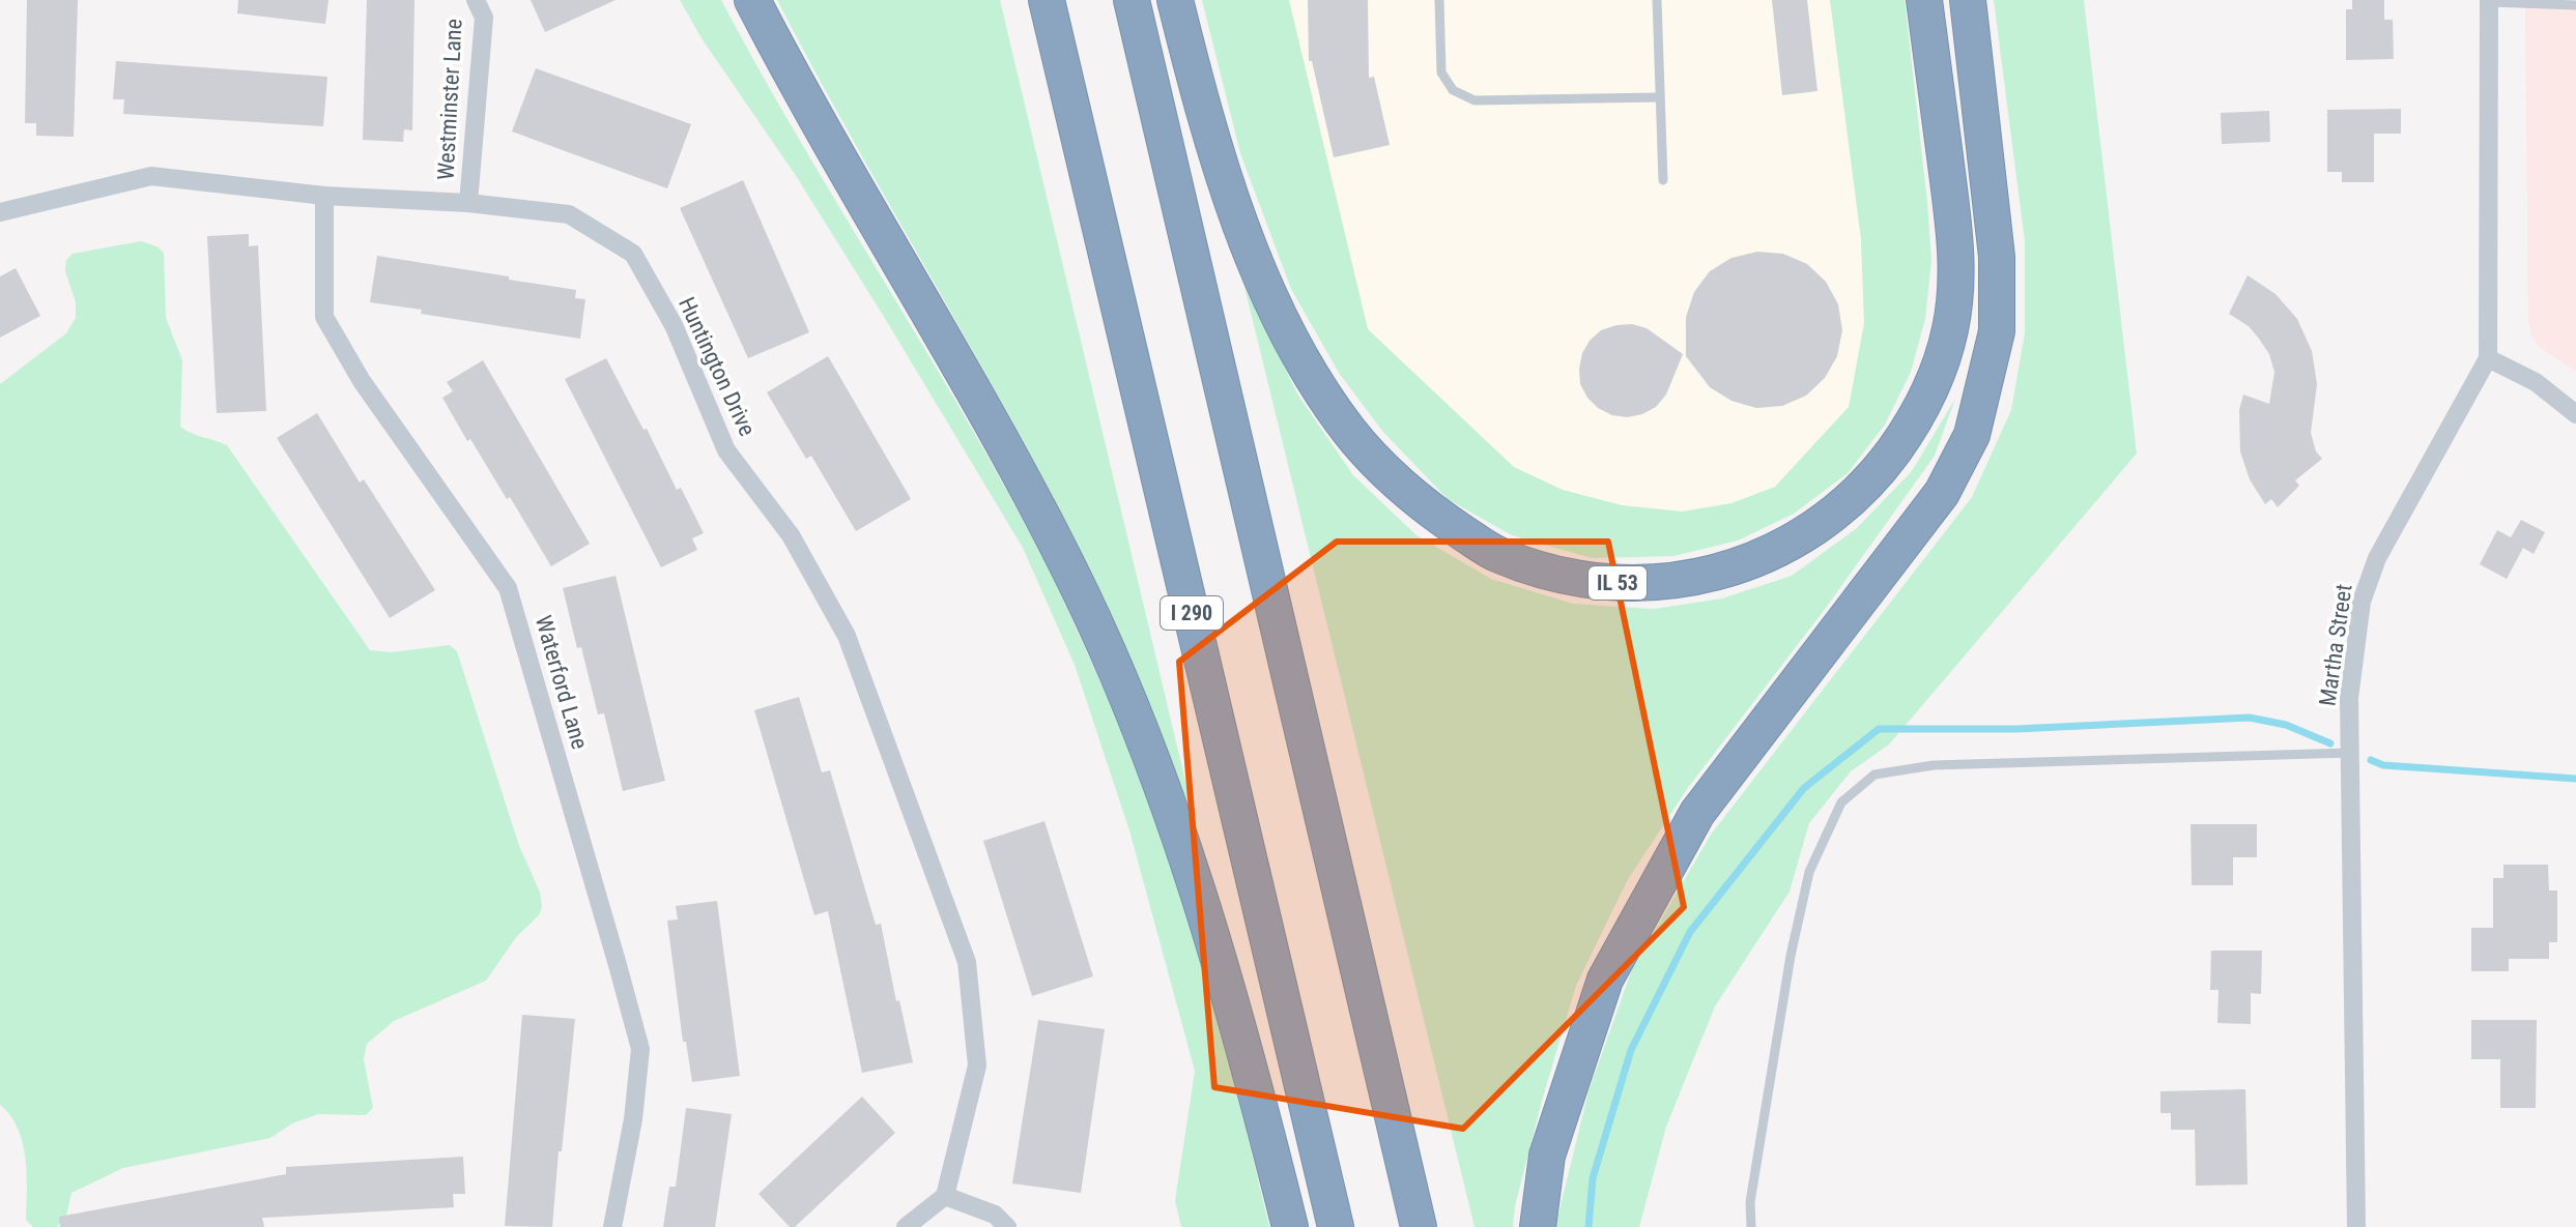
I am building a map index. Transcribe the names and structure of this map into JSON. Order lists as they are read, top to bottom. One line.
{"streets":{"highway":["IL 53","I 290"],"street":["Westminster Lane","Huntington Drive","Martha Street","Waterford Lane"]},"crossings":[["Westminster Lane","Huntington Drive"],["Huntington Drive","Waterford Lane"]]}
